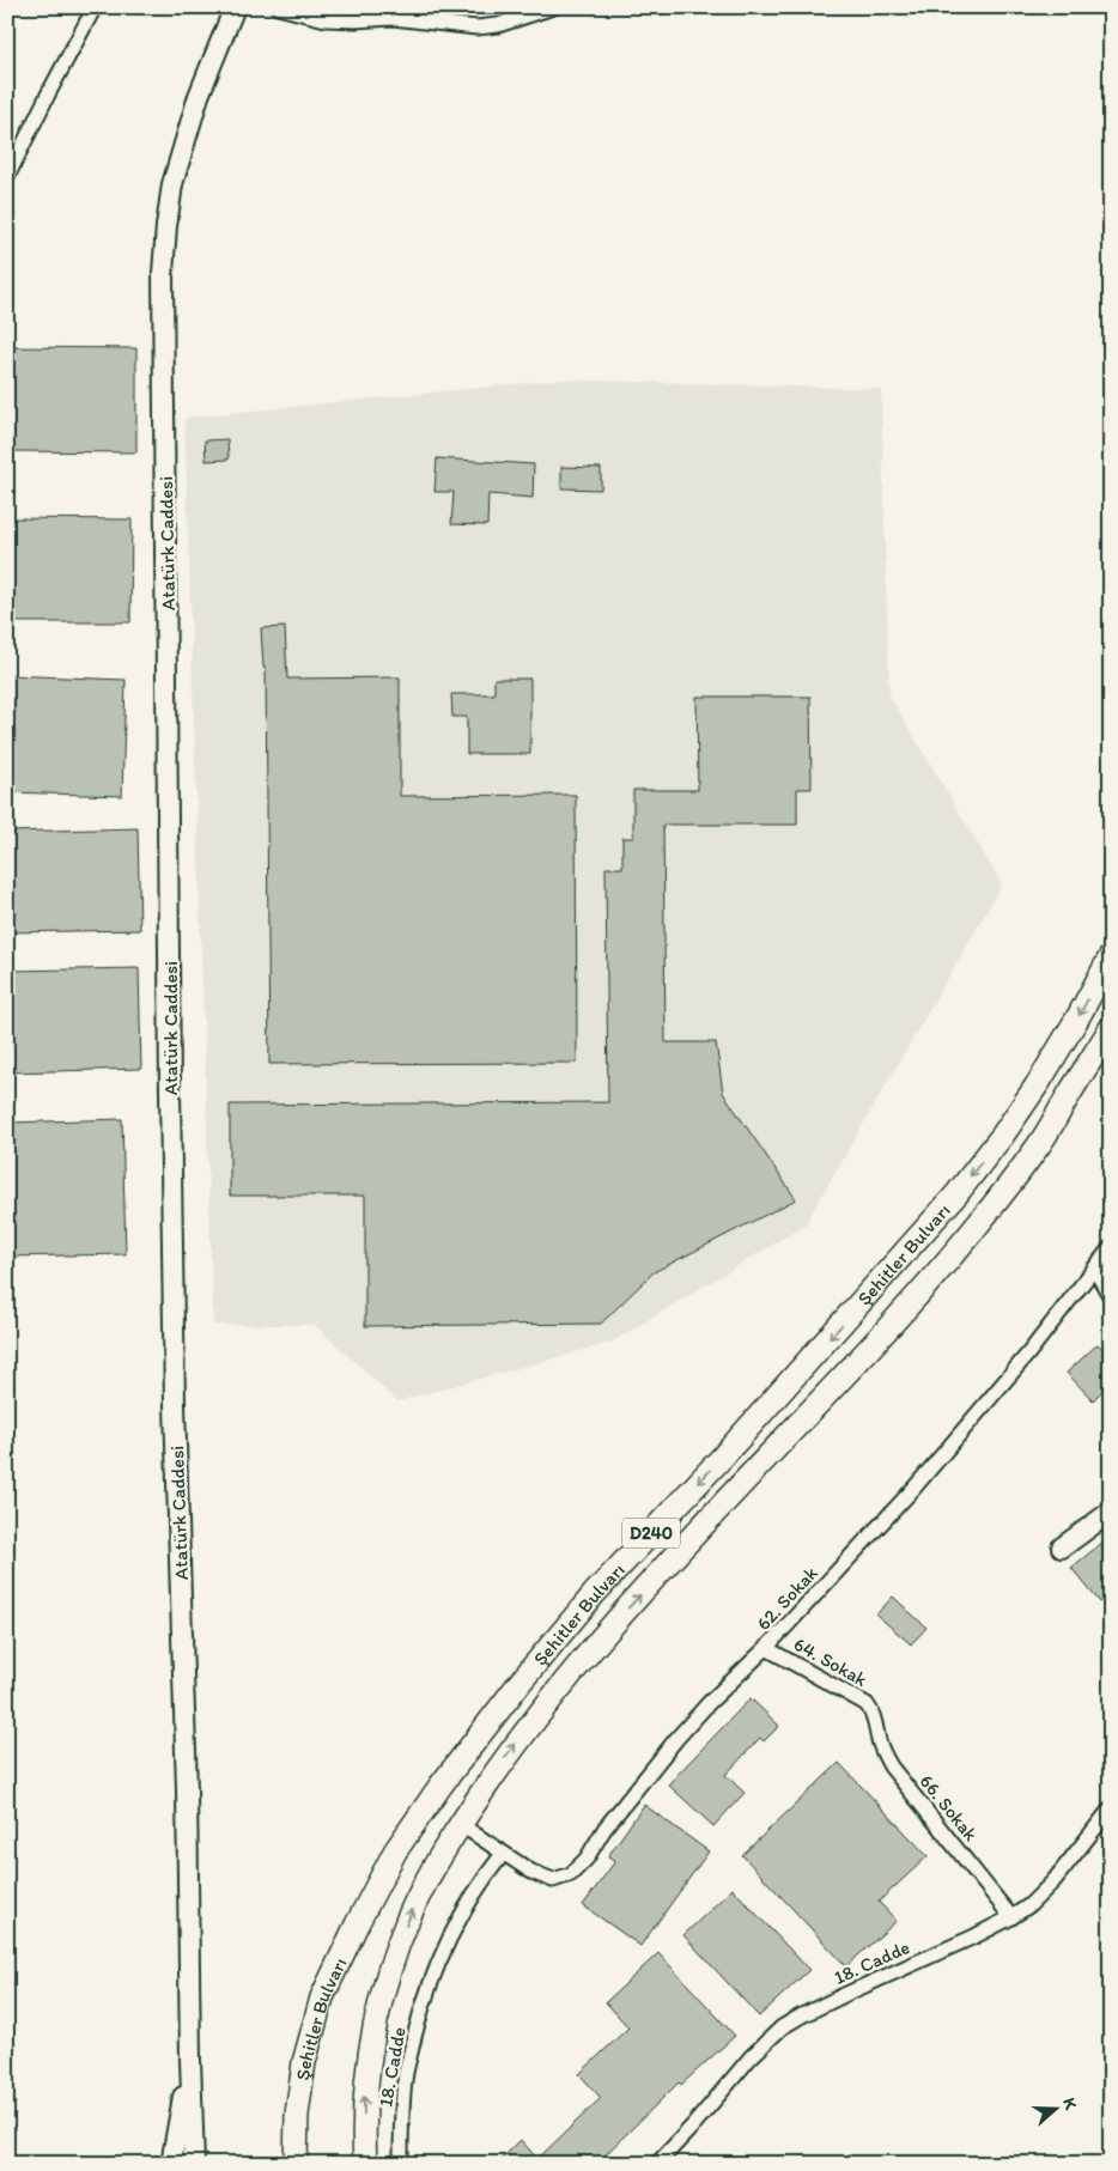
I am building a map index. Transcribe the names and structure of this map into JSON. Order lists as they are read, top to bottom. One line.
{"streets":{"main road":["Atatürk Caddesi","Şehitler Bulvarı","D240"],"street":["62. Sokak","64. Sokak","66. Sokak","18. Cadde"]},"crossings":[["Şehitler Bulvarı","62. Sokak"],["62. Sokak","64. Sokak"],["62. Sokak","18. Cadde"],["64. Sokak","66. Sokak"],["66. Sokak","18. Cadde"]],"north":"right"}
